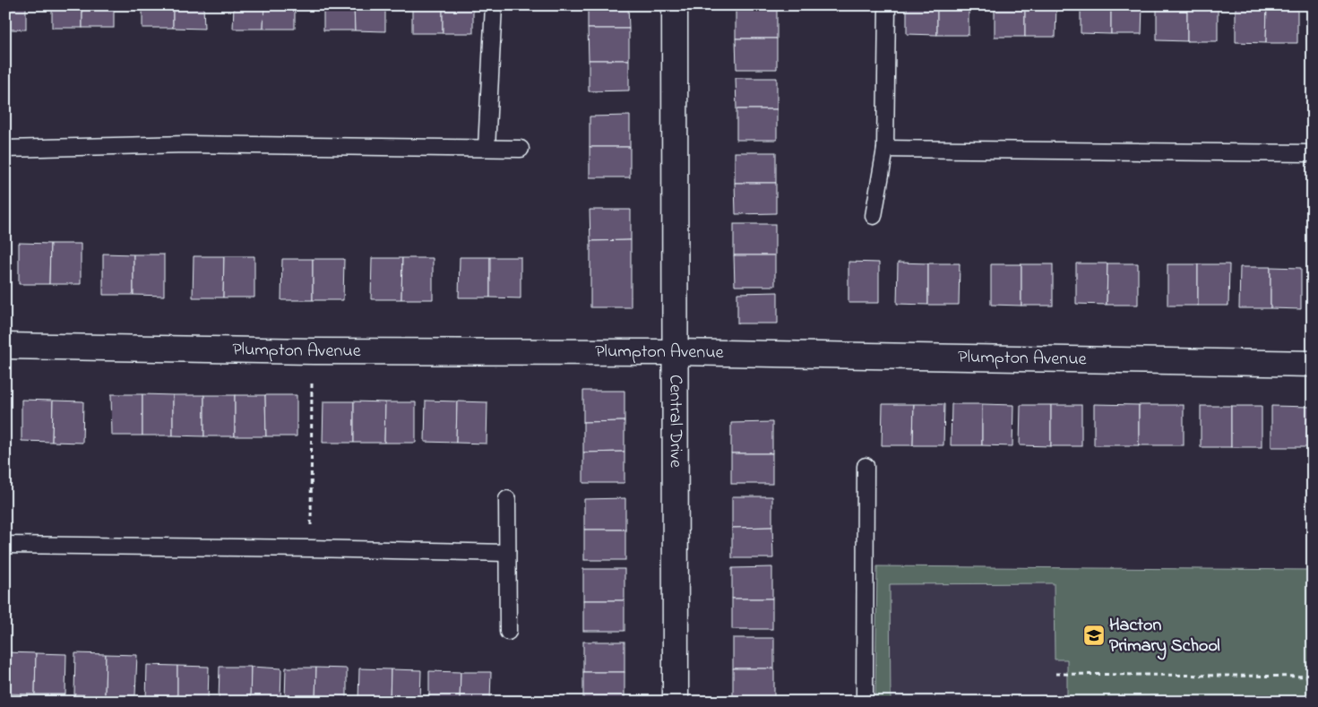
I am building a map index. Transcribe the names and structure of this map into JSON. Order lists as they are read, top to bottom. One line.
{"streets":{"street":["Plumpton Avenue","Central Drive"]},"crossings":[["Plumpton Avenue","Central Drive"]],"places":{"school or university":["Hacton Primary School"]}}
